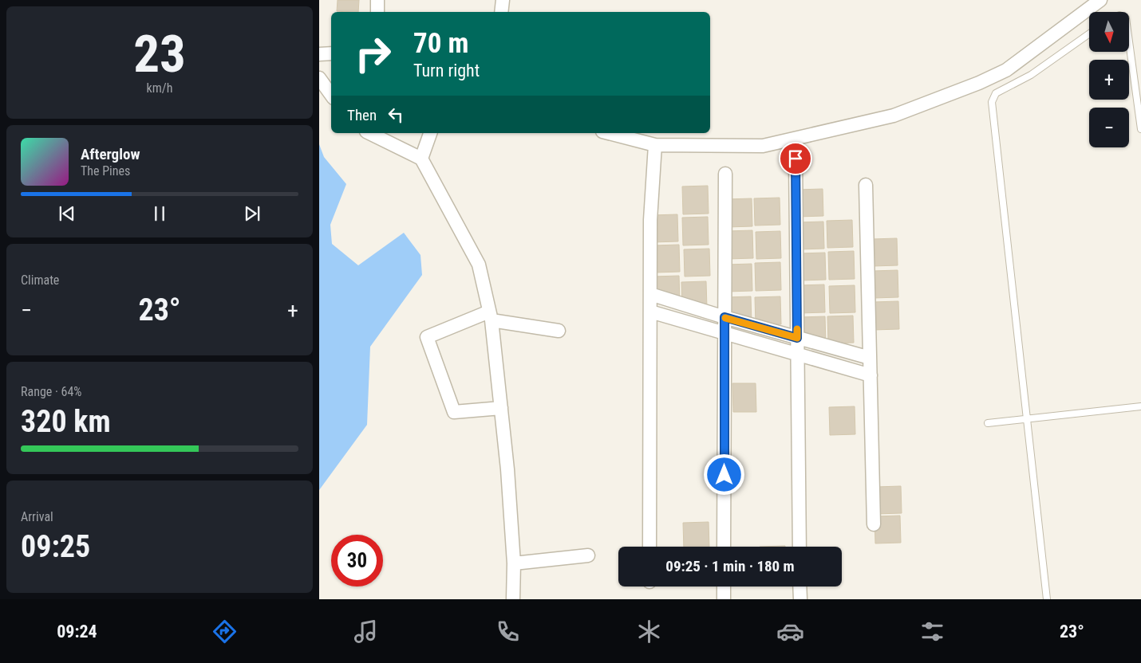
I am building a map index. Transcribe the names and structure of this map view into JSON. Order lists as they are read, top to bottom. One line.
{"north":"bottom","page":{"tile":[["23","km/h"],"Climate",["Range · 64%","320 km"],["Arrival","09:25"]],"map_buttons":["+","−"],"turn":["70 m","Turn right"],"then":"Then","song":["Afterglow","The Pines"],"heat":["−","23°","+"],"limit":"30","trip":"09:25 · 1 min · 180 m","tabs":["09:24","23°"]}}
